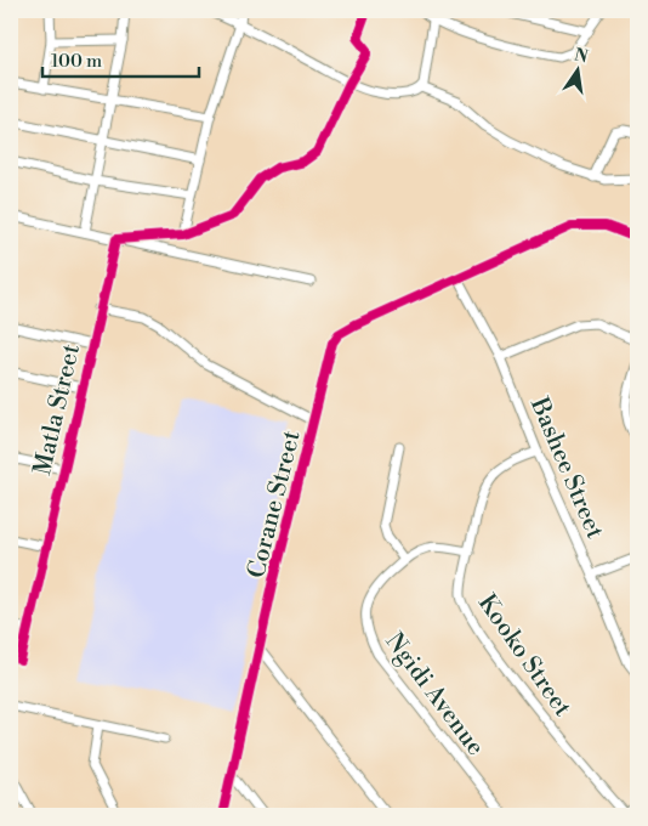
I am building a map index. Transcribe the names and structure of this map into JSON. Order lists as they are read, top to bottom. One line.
{"streets":{"street":["Matla Street","Bashee Street","Corane Street","Kooko Street","Ngidi Avenue"]},"crossings":[["Bashee Street","Corane Street"],["Bashee Street","Kooko Street"],["Kooko Street","Ngidi Avenue"]],"scale_bar":"100 m","north":"top"}
